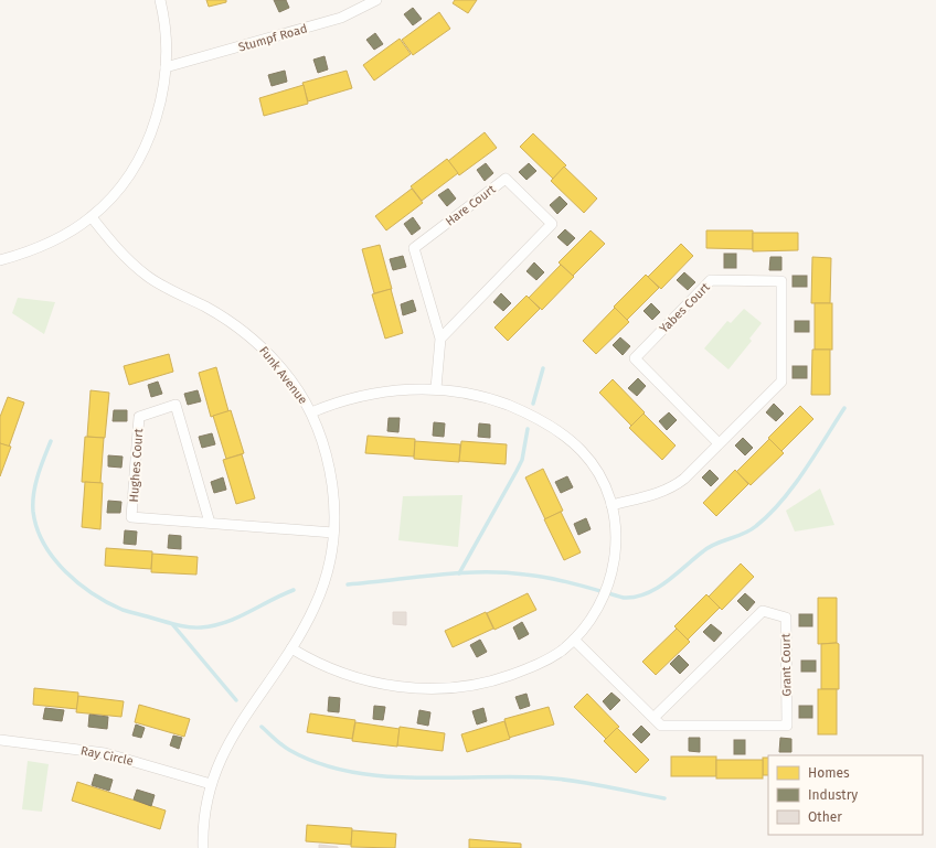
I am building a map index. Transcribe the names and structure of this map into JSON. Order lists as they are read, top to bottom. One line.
{"streets":{"street":["Stumpf Road","Hare Court","Yabes Court","Funk Avenue","Hughes Court","Grant Court","Ray Circle"]},"crossings":[["Funk Avenue","Hughes Court"],["Funk Avenue","Ray Circle"]],"legend":["Homes","Industry","Other"]}
